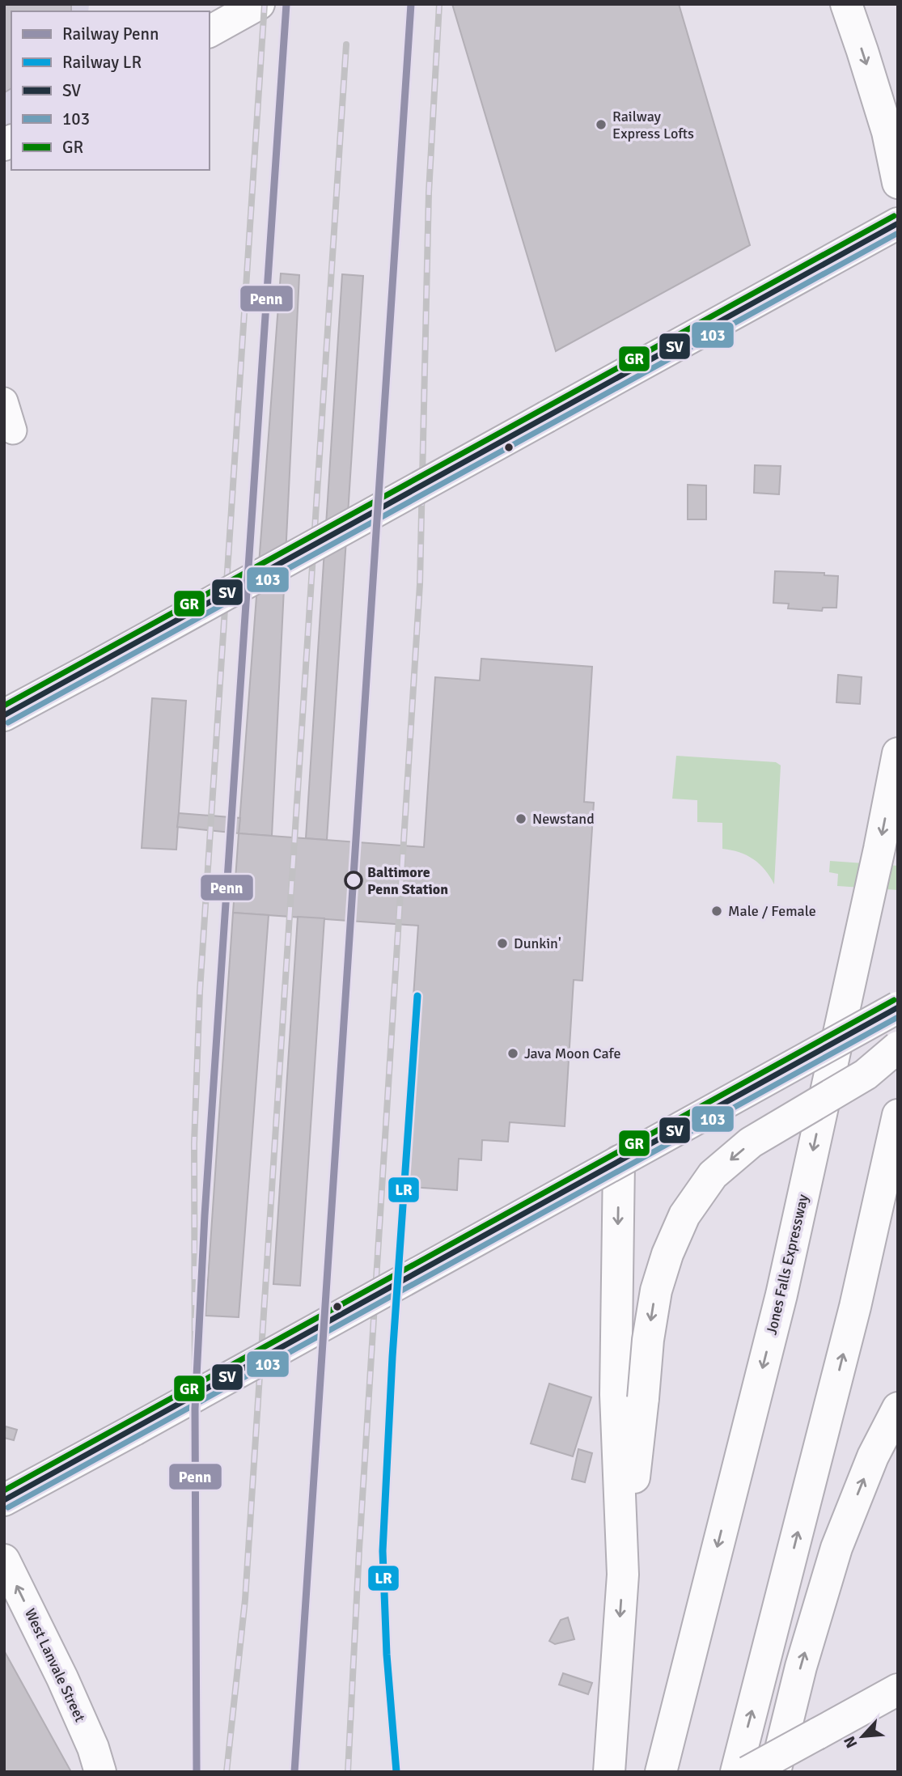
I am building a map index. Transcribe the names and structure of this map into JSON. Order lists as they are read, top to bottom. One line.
{"streets":{"main road":["Jones Falls Expressway","West Lanvale Street"]},"one_way":["West Lanvale Street"],"places":["Railway Express Lofts","Newstand","Baltimore Penn Station","Male / Female","Dunkin'","Java Moon Cafe"],"lines":["rail line Penn","transit line GR","transit line SV","transit line 103","rail line LR"],"legend":["Railway Penn","Railway LR","SV","103","GR"],"north":"bottom left"}
